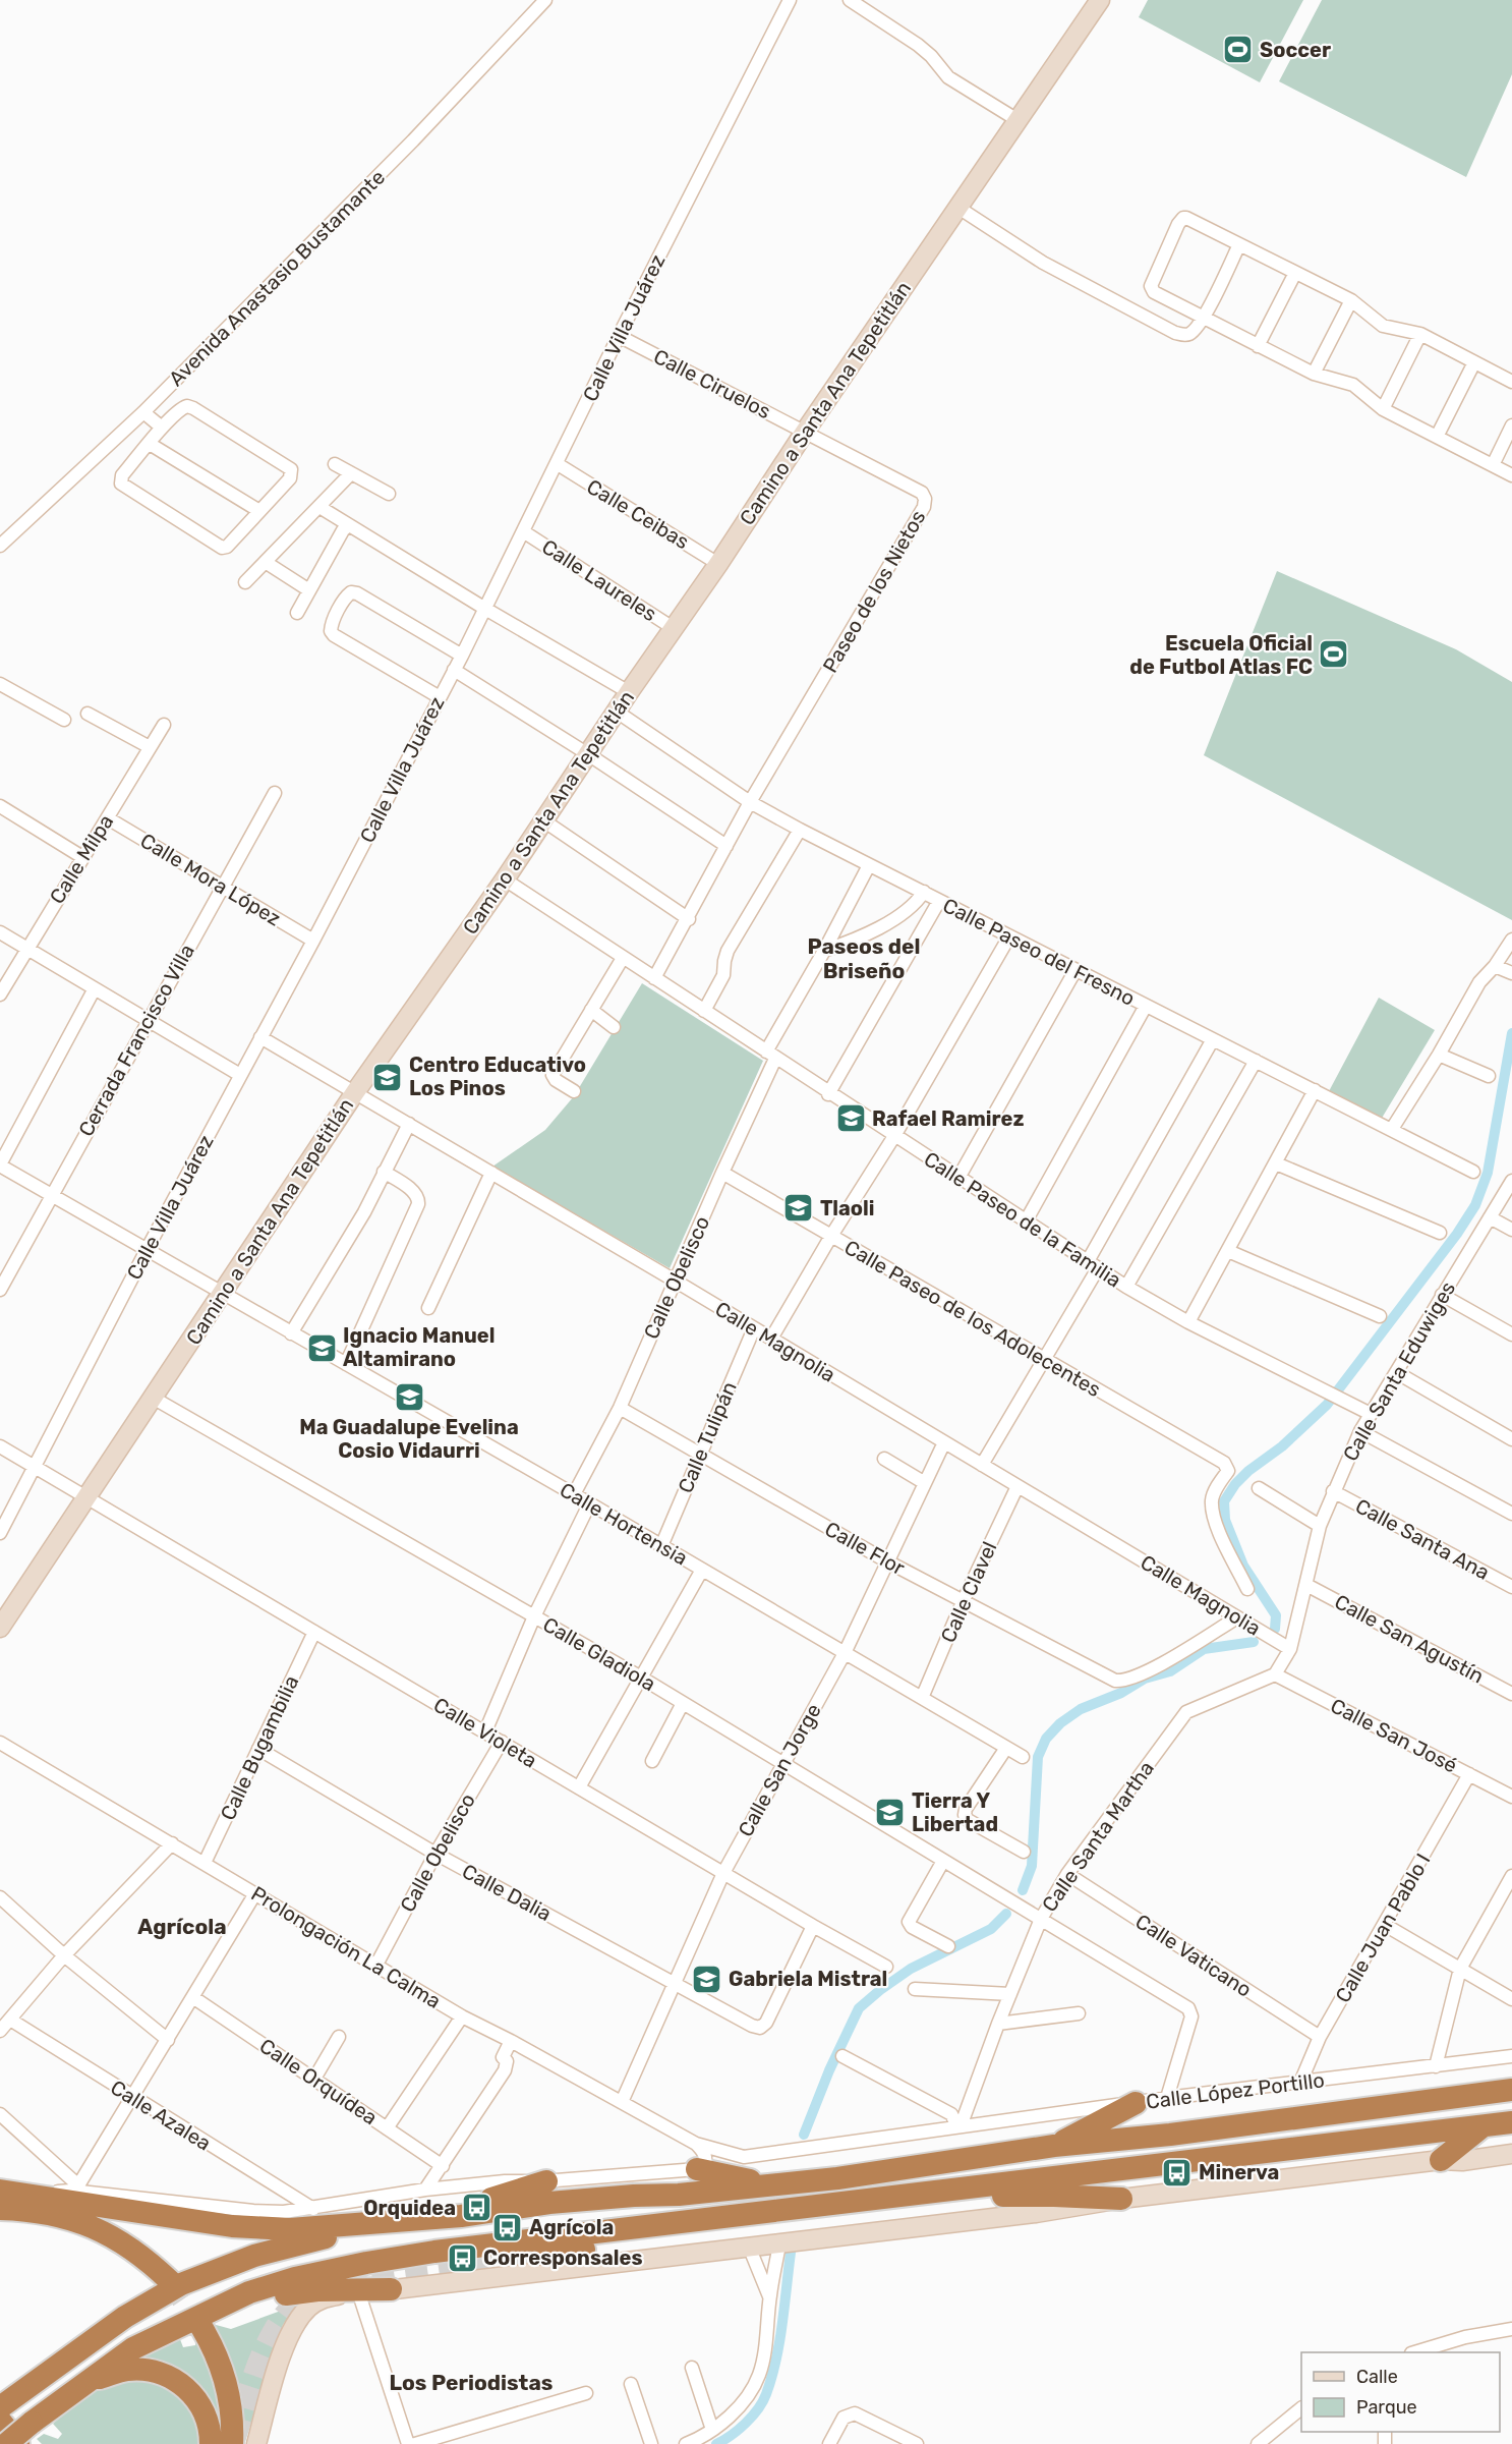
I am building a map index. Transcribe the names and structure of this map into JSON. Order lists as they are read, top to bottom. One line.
{"streets":{"street":["Avenida Anastasio Bustamante","Calle Villa Juárez","Calle Ciruelos","Camino a Santa Ana Tepetitlán","Calle Ceibas","Calle Laureles","Paseo de los Nietos","Calle Milpa","Calle Mora López","Calle Paseo del Fresno","Cerrada Francisco Villa","Calle Paseo de la Familia","Calle Obelisco","Calle Paseo de los Adolecentes","Calle Magnolia","Calle Santa Eduwiges","Calle Tulipán","Calle Hortensia","Calle Santa Ana","Calle Flor","Calle Clavel","Calle San Agustín","Calle Gladiola","Calle Violeta","Calle San José","Calle Bugambilia","Calle San Jorge","Calle Santa Martha","Calle Dalia","Calle Juan Pablo I","Prolongación La Calma","Calle Vaticano","Calle Orquídea","Calle López Portillo","Calle Azalea"]},"crossings":[["Calle Villa Juárez","Calle Ciruelos"],["Calle Villa Juárez","Calle Ceibas"],["Calle Villa Juárez","Calle Laureles"],["Calle Villa Juárez","Calle Mora López"],["Calle Villa Juárez","Calle Magnolia"],["Calle Villa Juárez","Calle Hortensia"],["Calle Villa Juárez","Calle Violeta"],["Calle Ciruelos","Camino a Santa Ana Tepetitlán"],["Calle Ciruelos","Paseo de los Nietos"],["Camino a Santa Ana Tepetitlán","Calle Ceibas"],["Camino a Santa Ana Tepetitlán","Calle Laureles"],["Camino a Santa Ana Tepetitlán","Paseo de los Nietos"],["Camino a Santa Ana Tepetitlán","Calle Paseo del Fresno"],["Camino a Santa Ana Tepetitlán","Calle Paseo de la Familia"],["Camino a Santa Ana Tepetitlán","Calle Magnolia"],["Camino a Santa Ana Tepetitlán","Calle Hortensia"],["Camino a Santa Ana Tepetitlán","Calle Gladiola"],["Camino a Santa Ana Tepetitlán","Calle Violeta"],["Paseo de los Nietos","Calle Paseo del Fresno"],["Paseo de los Nietos","Calle Paseo de la Familia"],["Calle Milpa","Calle Mora López"],["Calle Mora López","Cerrada Francisco Villa"],["Calle Paseo del Fresno","Calle Obelisco"],["Cerrada Francisco Villa","Calle Hortensia"],["Calle Paseo de la Familia","Calle Obelisco"],["Calle Paseo de la Familia","Calle Santa Eduwiges"],["Calle Obelisco","Calle Paseo de los Adolecentes"],["Calle Obelisco","Calle Magnolia"],["Calle Obelisco","Calle Hortensia"],["Calle Obelisco","Calle Flor"],["Calle Obelisco","Calle Violeta"],["Calle Obelisco","Calle Dalia"],["Calle Obelisco","Prolongación La Calma"],["Calle Magnolia","Calle Santa Eduwiges"],["Calle Magnolia","Calle Tulipán"],["Calle Magnolia","Calle Flor"],["Calle Magnolia","Calle Clavel"],["Calle Magnolia","Calle San Jorge"],["Calle Santa Eduwiges","Calle Santa Ana"],["Calle Santa Eduwiges","Calle San Agustín"],["Calle Santa Eduwiges","Calle San José"],["Calle Santa Eduwiges","Calle Santa Martha"],["Calle Tulipán","Calle Hortensia"],["Calle Tulipán","Calle Flor"],["Calle Hortensia","Calle Clavel"],["Calle Hortensia","Calle San Jorge"],["Calle Flor","Calle Clavel"],["Calle Flor","Calle San Jorge"],["Calle Gladiola","Calle San Jorge"],["Calle Gladiola","Calle Santa Martha"],["Calle Gladiola","Calle López Portillo"],["Calle Violeta","Calle Bugambilia"],["Calle Violeta","Calle San Jorge"],["Calle Violeta","Calle Dalia"],["Calle San José","Calle Santa Martha"],["Calle San José","Calle Juan Pablo I"],["Calle Bugambilia","Calle Dalia"],["Calle Bugambilia","Prolongación La Calma"],["Calle San Jorge","Calle Dalia"],["Calle San Jorge","Prolongación La Calma"],["Calle Santa Martha","Calle Vaticano"],["Calle Santa Martha","Calle López Portillo"],["Calle Juan Pablo I","Calle Vaticano"],["Calle Juan Pablo I","Calle López Portillo"],["Prolongación La Calma","Calle López Portillo"]],"districts":["Paseos del Briseño","Agrícola","Los Periodistas"],"places":{"sports":["Soccer","Escuela Oficial de Futbol Atlas FC"],"school or university":["Centro Educativo Los Pinos","Rafael Ramirez","Tlaoli","Ignacio Manuel Altamirano","Ma Guadalupe Evelina Cosio Vidaurri","Tierra Y Libertad","Gabriela Mistral"],"bus stop":["Minerva","Orquidea","Agrícola","Corresponsales"]},"legend":["Calle","Parque"]}
